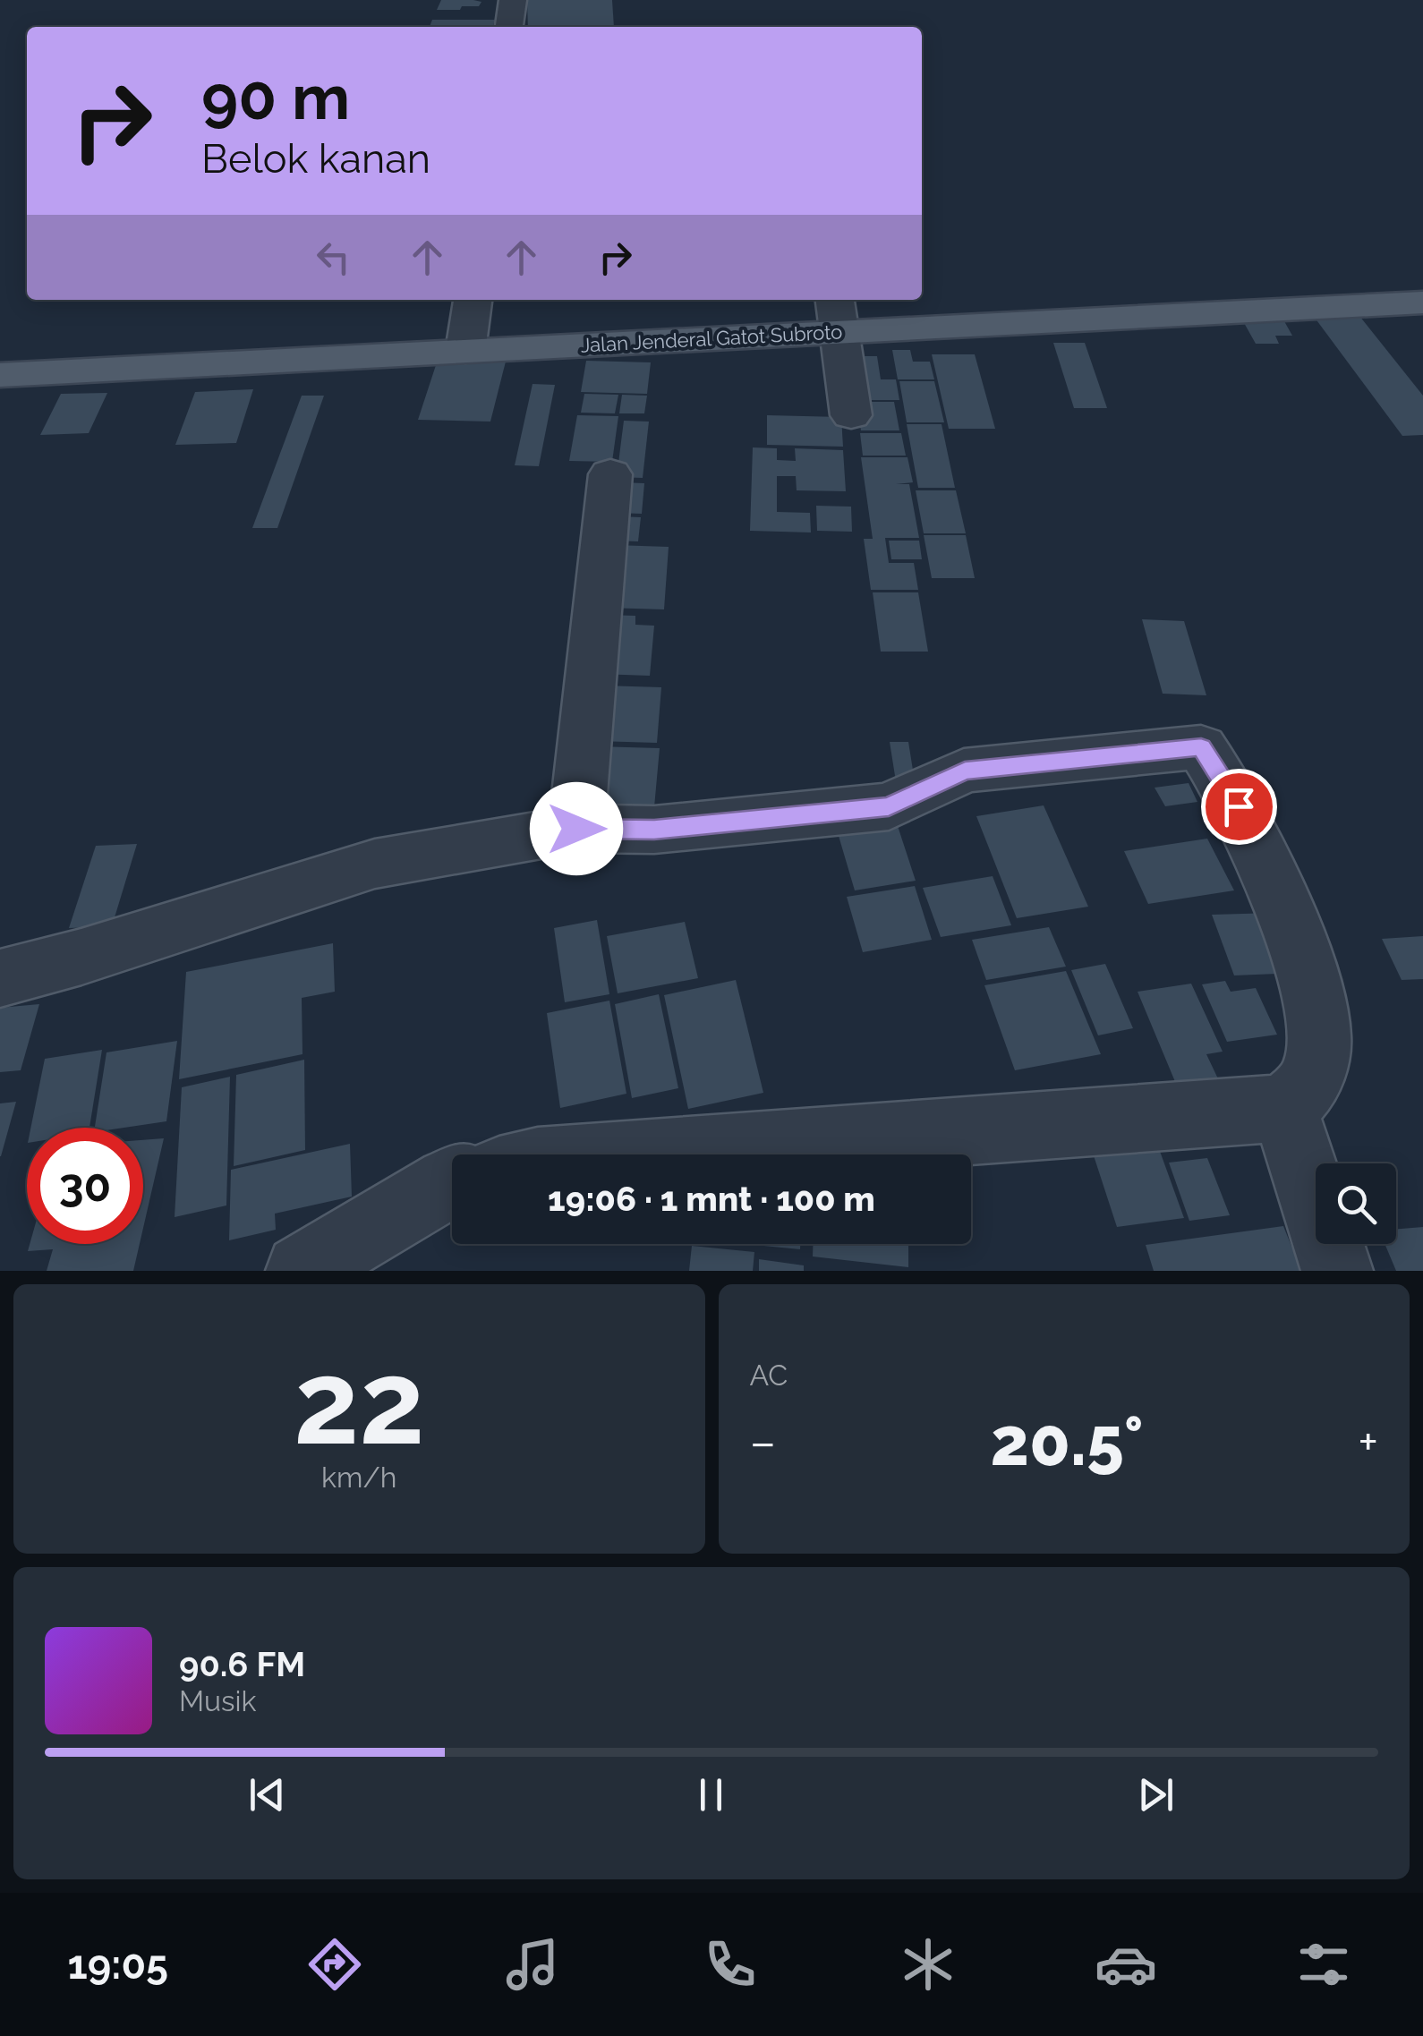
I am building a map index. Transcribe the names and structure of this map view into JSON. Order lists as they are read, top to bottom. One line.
{"streets":{"main road":["Jalan Jenderal Gatot Subroto"]},"page":{"turn":["90 m","Belok kanan"],"limit":"30","trip":"19:06 · 1 mnt · 100 m","tile":[["22","km/h"],"AC"],"heat":["−","20.5°","+"],"song":["90.6 FM","Musik"],"tabs":"19:05"}}
